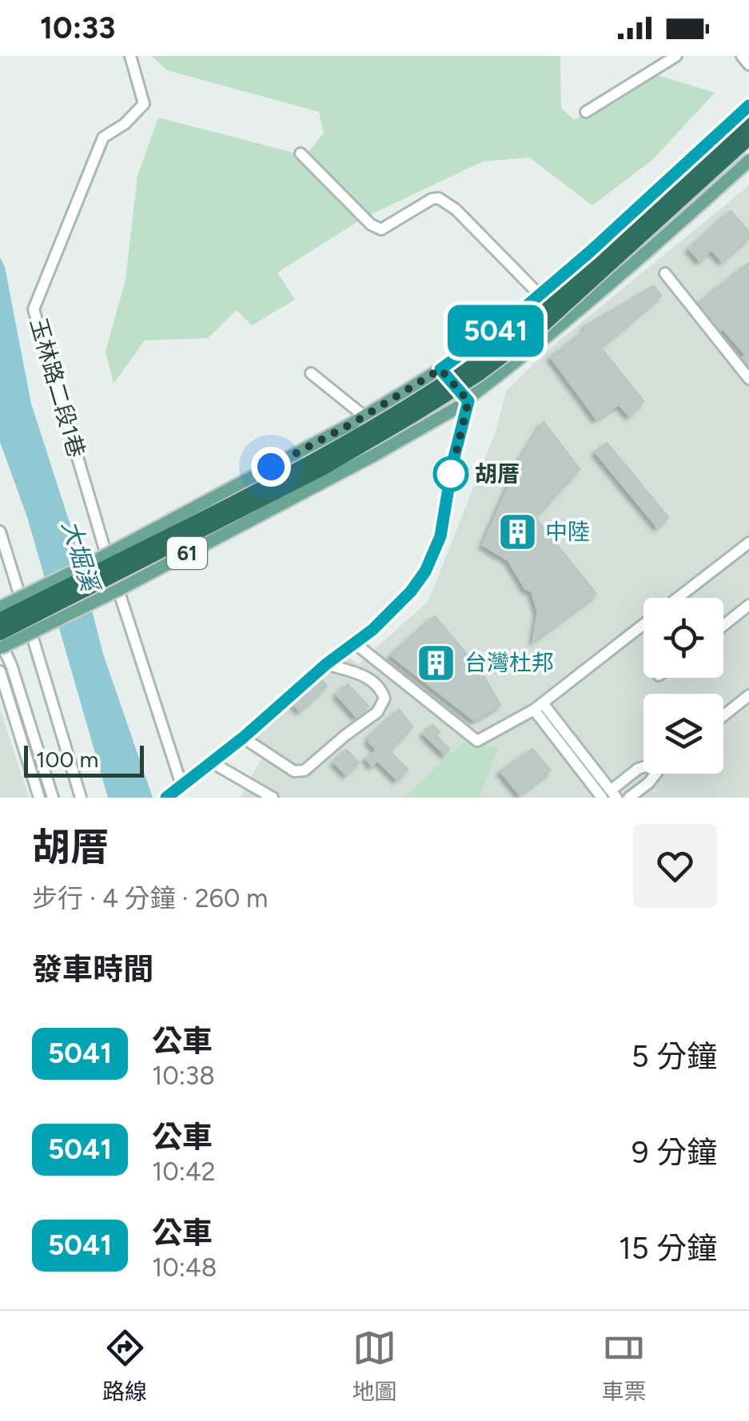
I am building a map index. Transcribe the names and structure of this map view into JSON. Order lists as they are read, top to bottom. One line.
{"streets":{"highway":["61"],"street":["玉林路二段1巷"]},"crossings":[["玉林路二段1巷","61"]],"water":["大堀溪"],"places":{"other":["胡厝"],"building":["中陸","台灣杜邦"]},"lines":["bus line 5041"],"scale_bar":"100 m","page":{"status":"10:33","on_map":"5041","scale":"100 m","heading":[["胡厝","步行 · 4 分鐘 · 260 m"],"發車時間"],"list":[{"mark":"5041","name":"公車","note":"10:38","value":"5 分鐘"},{"mark":"5041","name":"公車","note":"10:42","value":"9 分鐘"},{"mark":"5041","name":"公車","note":"10:48","value":"15 分鐘"}],"tabs":["路線","地圖","車票"]}}
